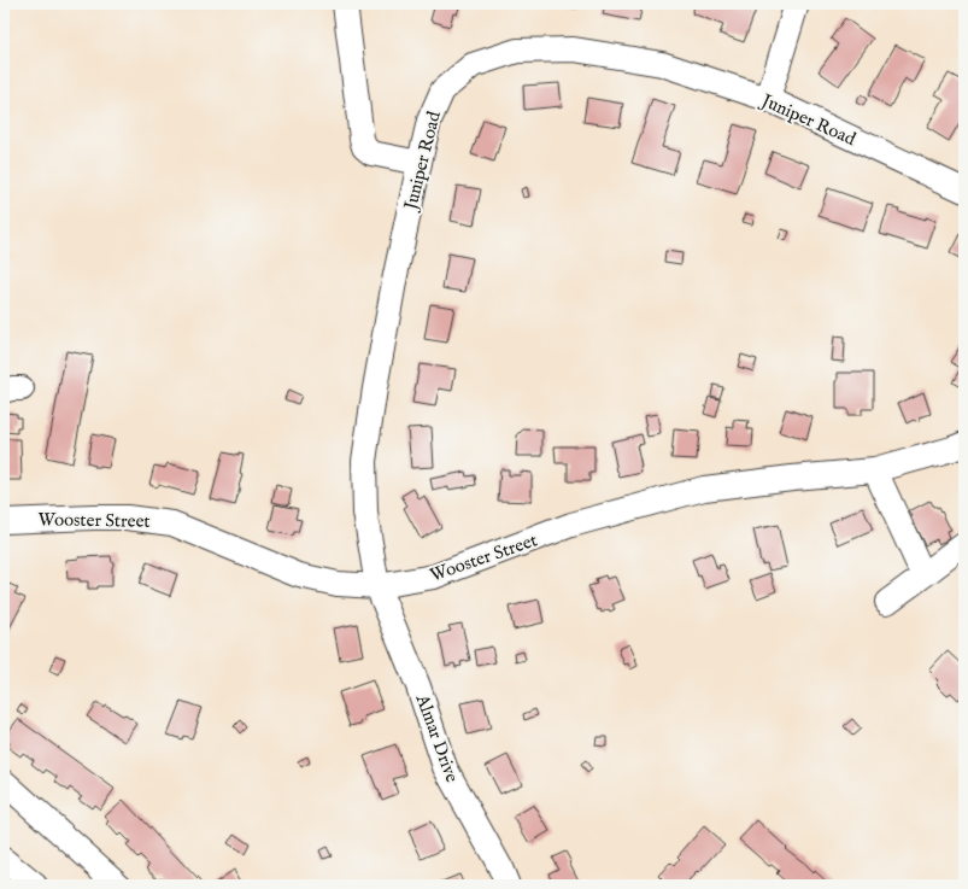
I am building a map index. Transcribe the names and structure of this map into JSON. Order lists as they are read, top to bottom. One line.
{"streets":{"street":["Juniper Road","Wooster Street","Almar Drive"]},"crossings":[["Juniper Road","Wooster Street"],["Juniper Road","Almar Drive"],["Wooster Street","Almar Drive"]]}
